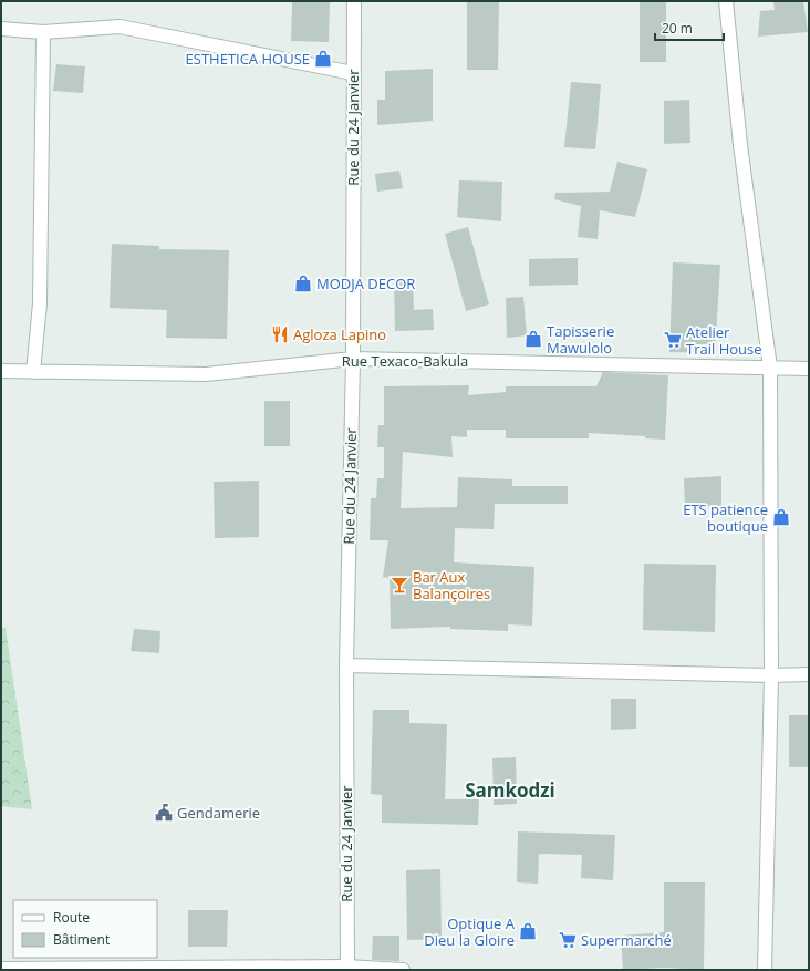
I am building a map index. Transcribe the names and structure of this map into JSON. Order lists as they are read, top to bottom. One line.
{"streets":{"street":["Rue du 24 Janvier","Rue Texaco-Bakula"]},"crossings":[["Rue du 24 Janvier","Rue Texaco-Bakula"]],"districts":["Samkodzi"],"places":{"shop":["ESTHETICA HOUSE","MODJA DECOR","Tapisserie Mawulolo","ETS patience boutique","Optique A Dieu la Gloire"],"restaurant":["Agloza Lapino"],"supermarket":["Atelier Trail House","Supermarché"],"bar":["Bar Aux Balançoires"],"public building":["Gendamerie"]},"legend":["Route","Bâtiment"],"scale_bar":"20 m"}
